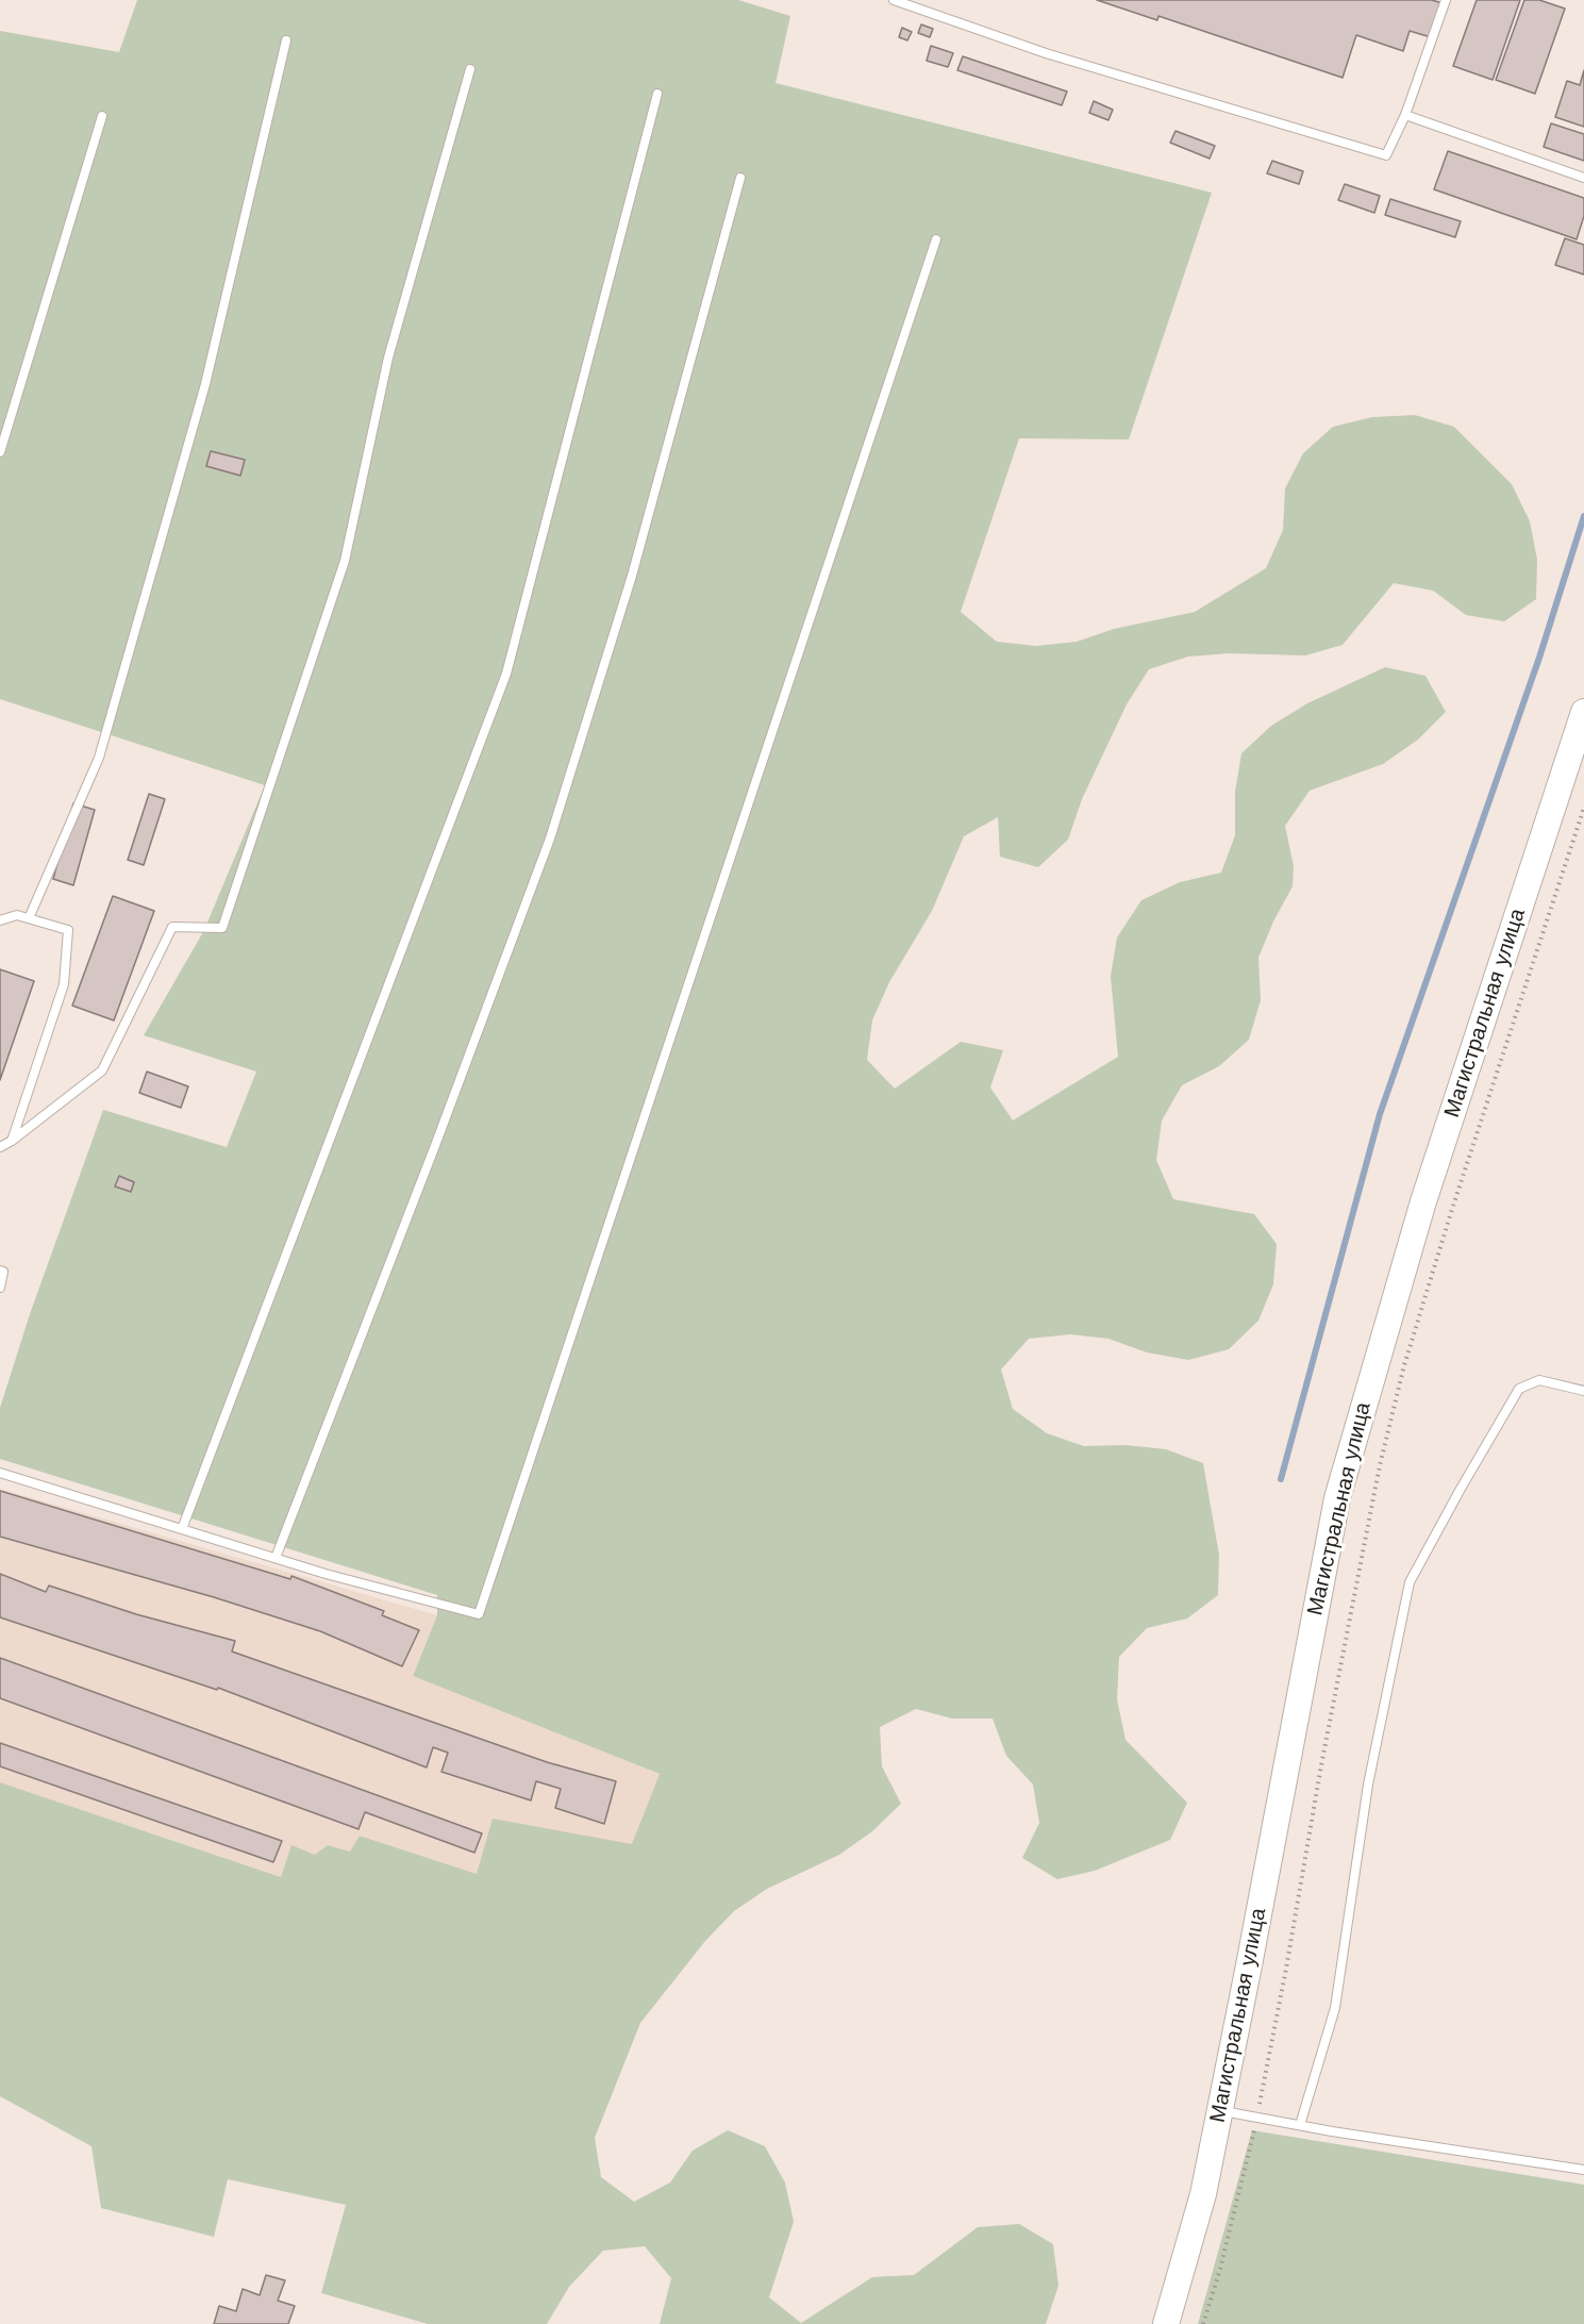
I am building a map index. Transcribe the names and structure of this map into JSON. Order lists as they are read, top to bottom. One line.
{"streets":{"main road":["Магистральная улица"]}}
